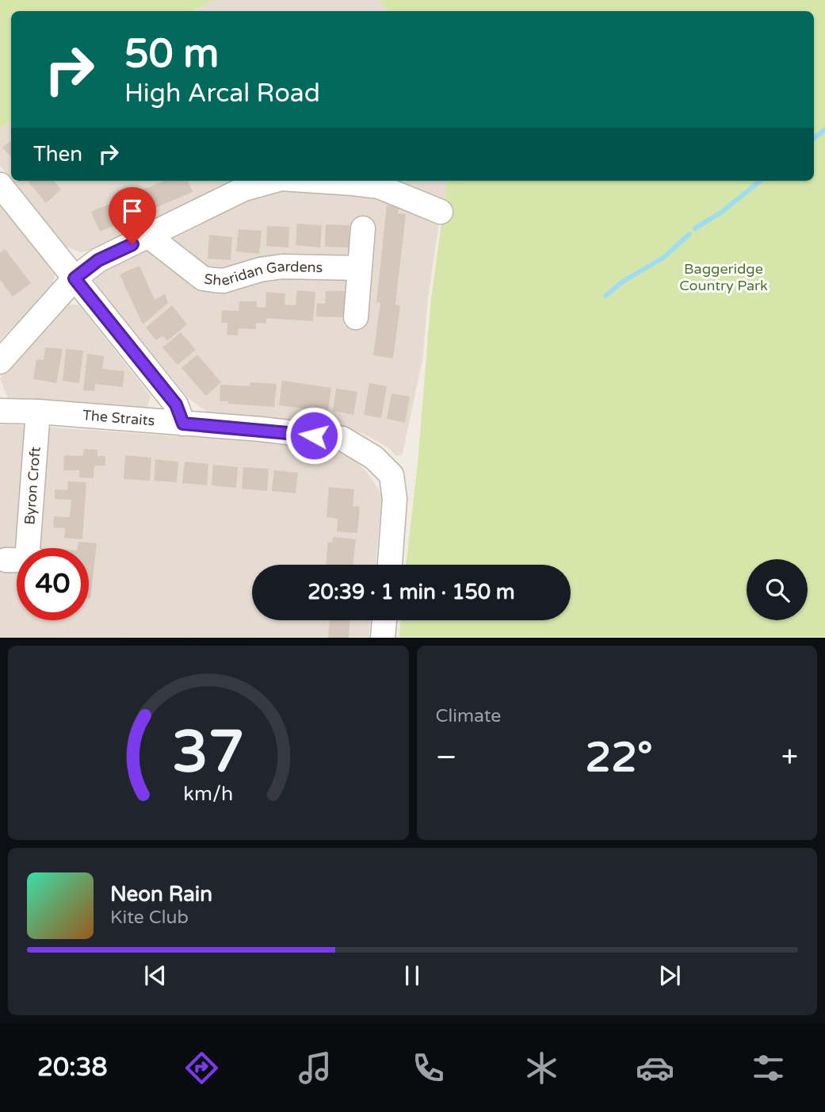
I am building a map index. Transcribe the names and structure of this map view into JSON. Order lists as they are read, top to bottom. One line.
{"streets":{"street":["Sheridan Gardens","The Straits","Byron Croft"]},"crossings":[["The Straits","Byron Croft"]],"parks":["Baggeridge Country Park"],"page":{"turn":["50 m","High Arcal Road"],"then":"Then","limit":"40","trip":"20:39 · 1 min · 150 m","tile":"Climate","heat":["−","22°","+"],"song":["Neon Rain","Kite Club"],"tabs":"20:38","gauge":["37","km/h"]}}
